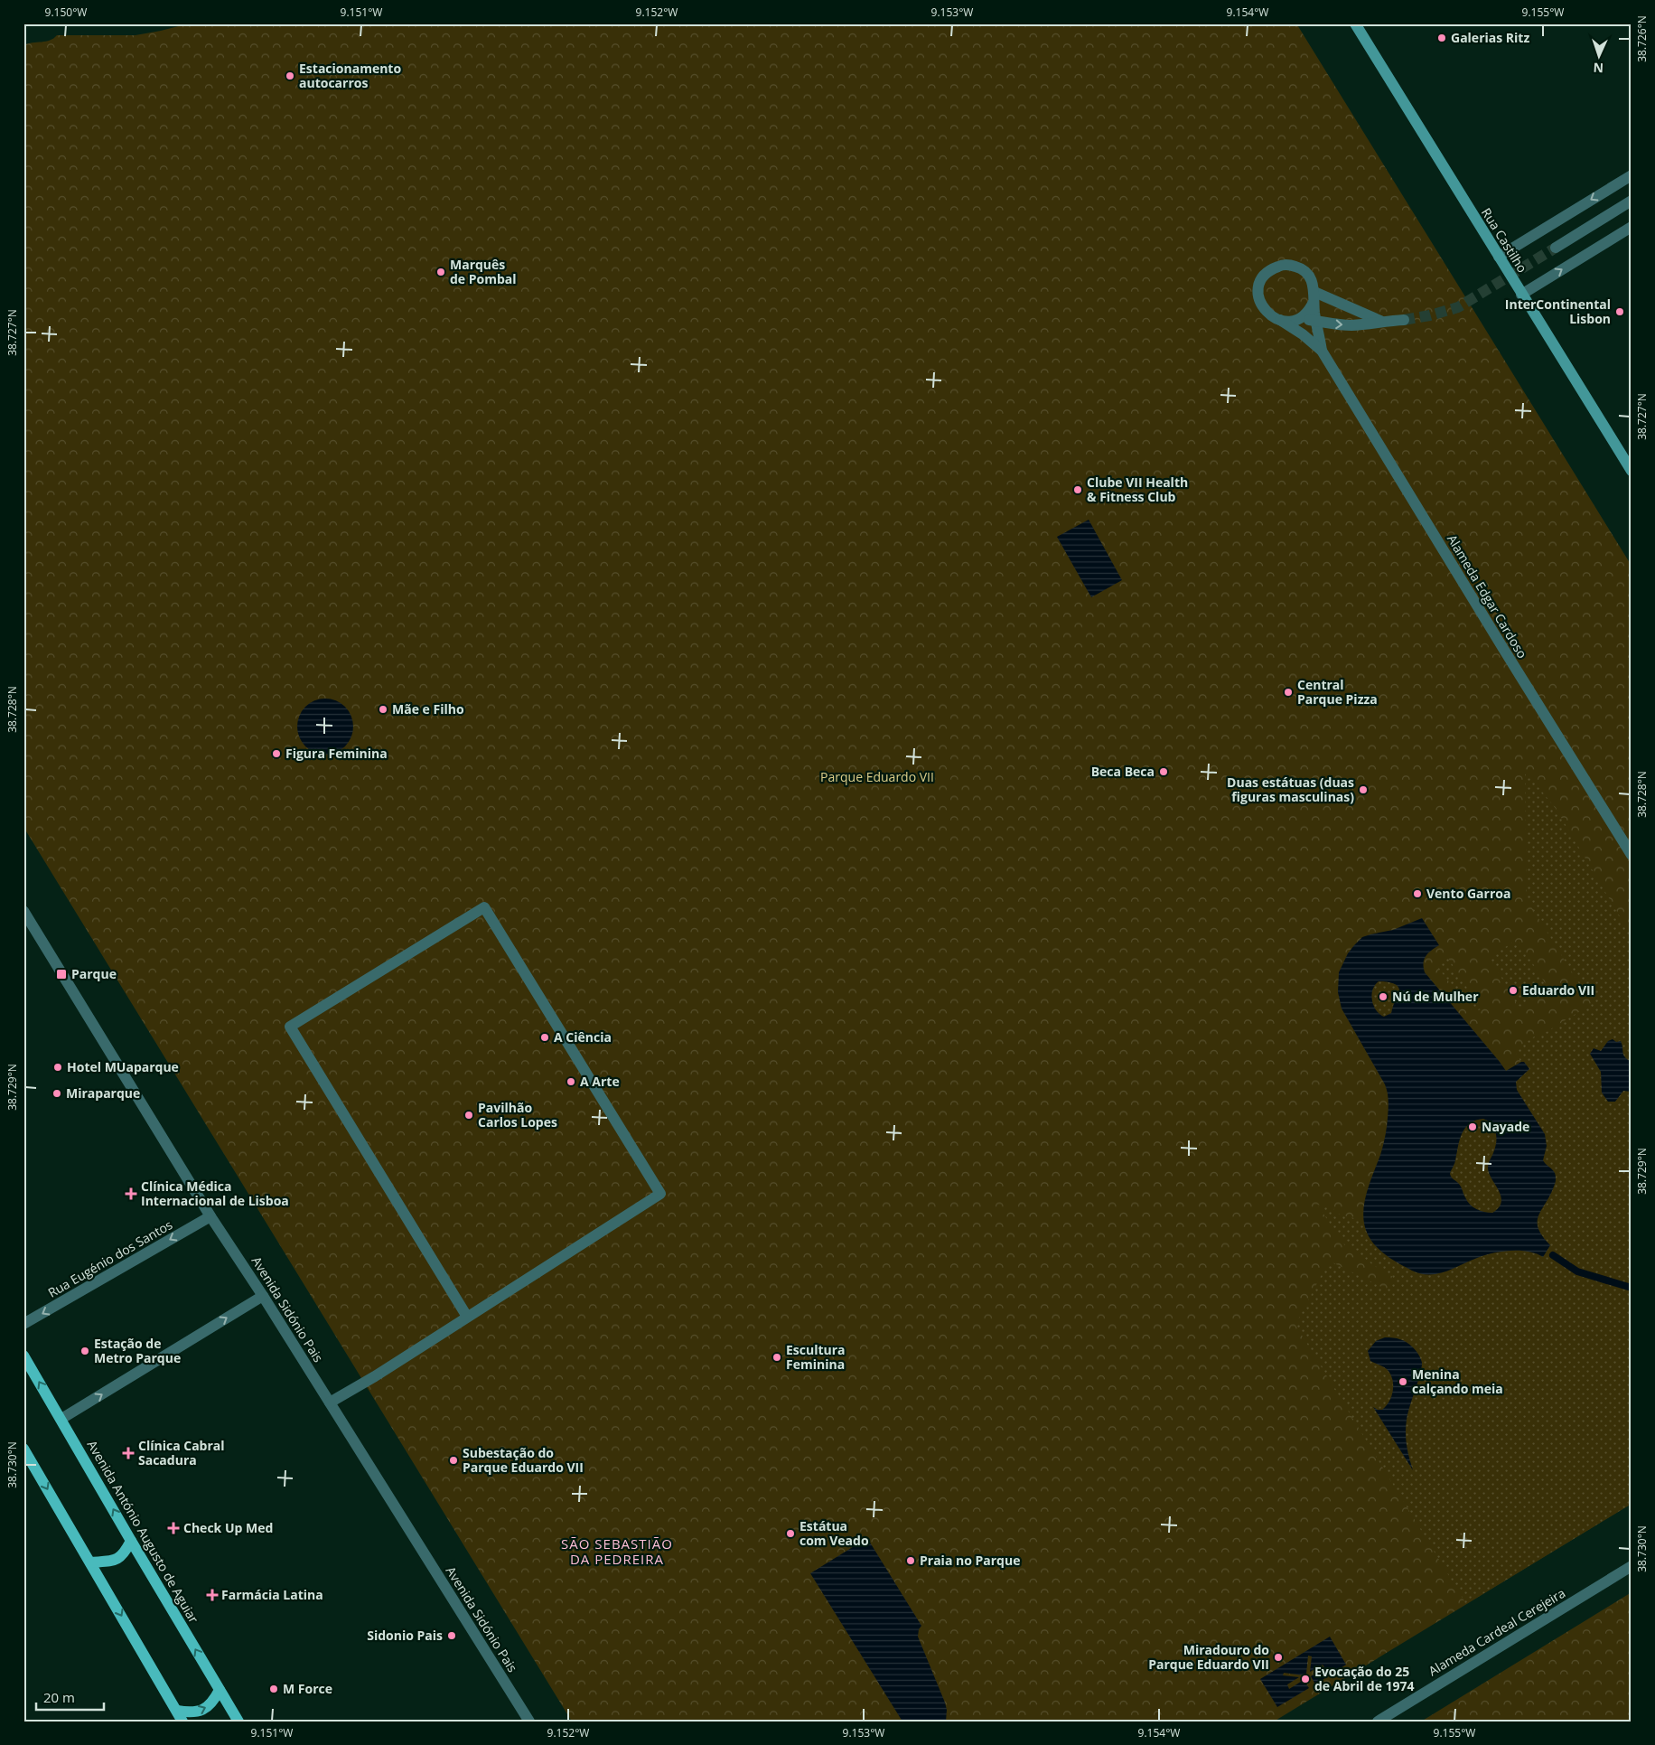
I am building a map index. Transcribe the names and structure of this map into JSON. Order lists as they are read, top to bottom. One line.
{"streets":{"main road":["Avenida António Augusto de Aguiar"],"street":["Rua Castilho","Alameda Edgar Cardoso","Rua Eugénio dos Santos","Avenida Sidónio Pais","Alameda Cardeal Cerejeira"]},"crossings":[["Rua Eugénio dos Santos","Avenida Sidónio Pais"]],"districts":["SÃO SEBASTIÃO DA PEDREIRA"],"parks":["Parque Eduardo VII"],"places":{"other":["Galerias Ritz","Estacionamento autocarros","Marquês de Pombal","InterContinental Lisbon","Clube VII Health & Fitness Club","Central Parque Pizza","Mãe e Filho","Figura Feminina","Beca Beca","Duas estátuas (duas figuras masculinas)","Vento Garroa","Eduardo VII","Nú de Mulher","A Ciência","Hotel MUaparque","A Arte","Miraparque","Pavilhão Carlos Lopes","Nayade","Estação de Metro Parque","Escultura Feminina","Menina calçando meia","Subestação do Parque Eduardo VII","Estátua com Veado","Praia no Parque","Sidonio Pais","Miradouro do Parque Eduardo VII","Evocação do 25 de Abril de 1974","M Force"],"transit":["Parque"],"health":["Clínica Médica Internacional de Lisboa","Clínica Cabral Sacadura","Check Up Med","Farmácia Latina"]},"scale_bar":"20 m","north":"bottom","coordinates":["9.150°W","9.151°W","9.152°W","9.153°W","9.154°W","9.155°W","38.726°N","38.727°N","38.728°N","38.729°N","38.730°N"]}
